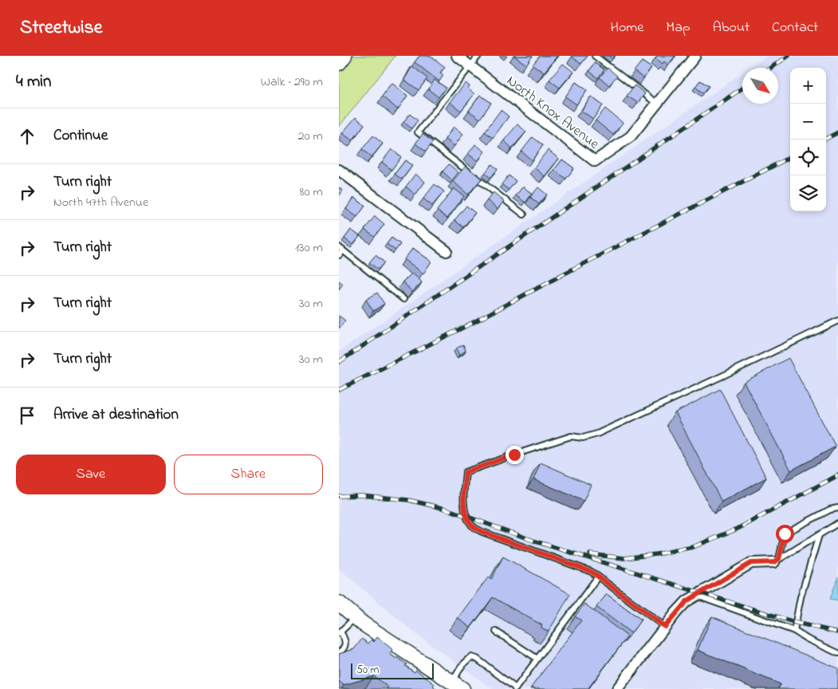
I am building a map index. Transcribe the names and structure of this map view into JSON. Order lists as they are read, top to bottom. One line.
{"streets":{"street":["North Knox Avenue"]},"scale_bar":"50 m","north":"bottom right","page":{"header":"Streetwise","nav":["Home","Map","About","Contact"],"heading":["4 min","Walk · 290 m"],"map_buttons":["+","−"],"list":[["Continue","20 m"],["Turn right","North 47th Avenue","80 m"],["Turn right","130 m"],["Turn right","30 m"],["Turn right","30 m"],"Arrive at destination"],"buttons":["Save","Share"],"scale":"50 m"}}
